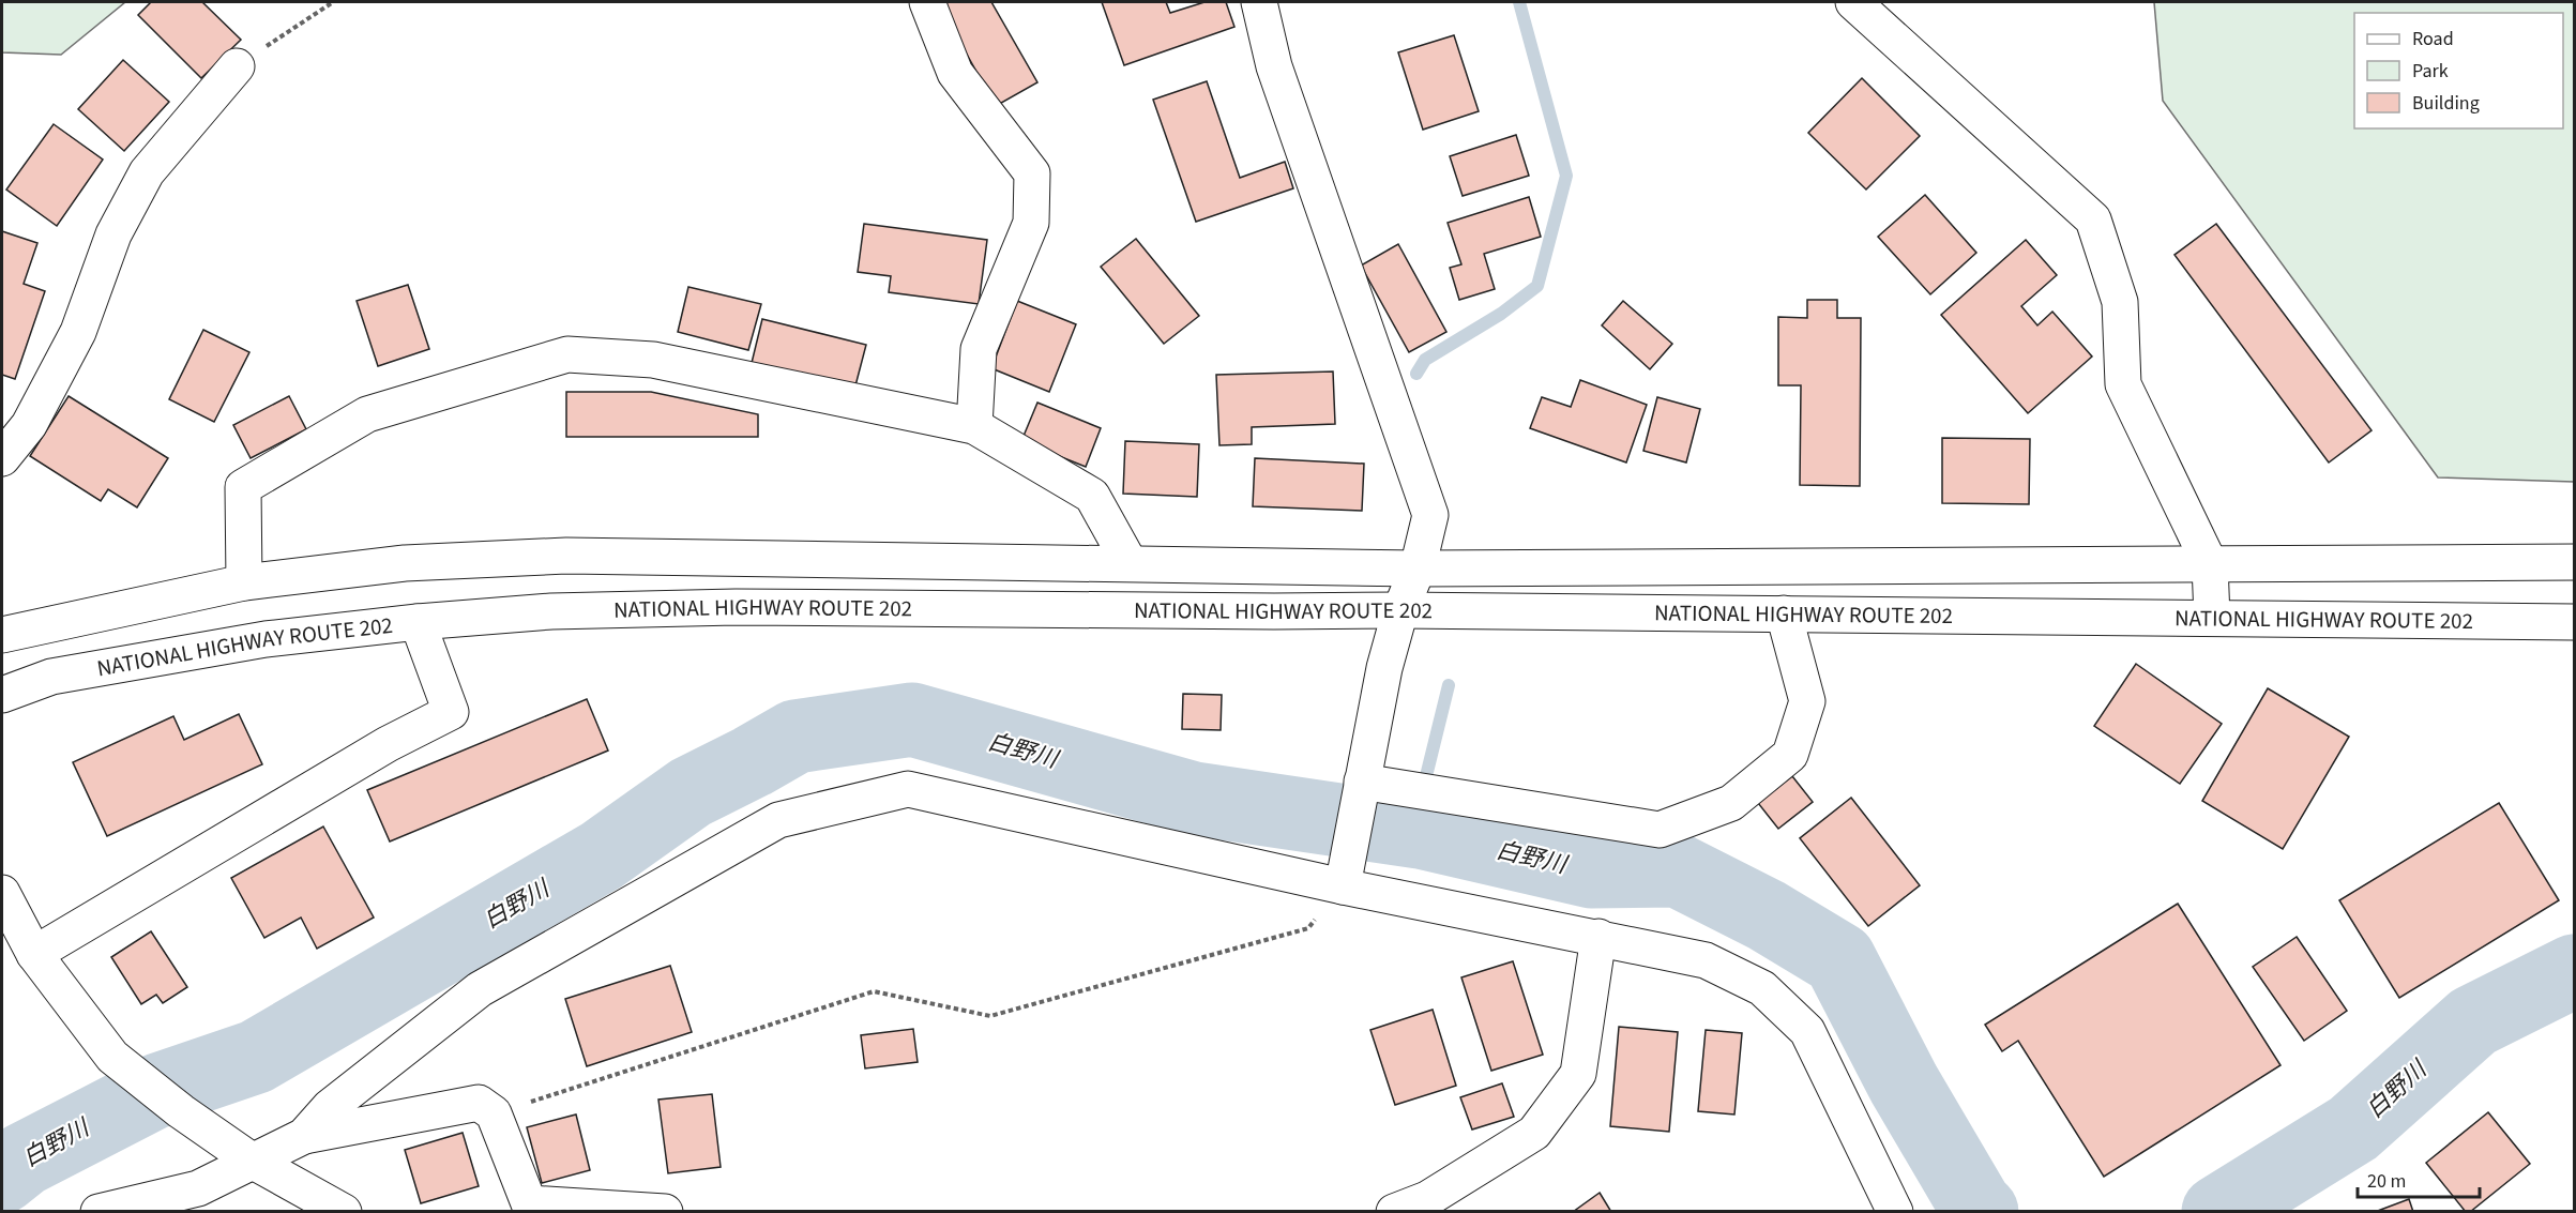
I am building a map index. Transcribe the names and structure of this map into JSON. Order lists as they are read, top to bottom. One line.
{"streets":{"main road":["NATIONAL HIGHWAY ROUTE 202"]},"water":["白野川"],"legend":["Road","Park","Building"],"scale_bar":"20 m"}
